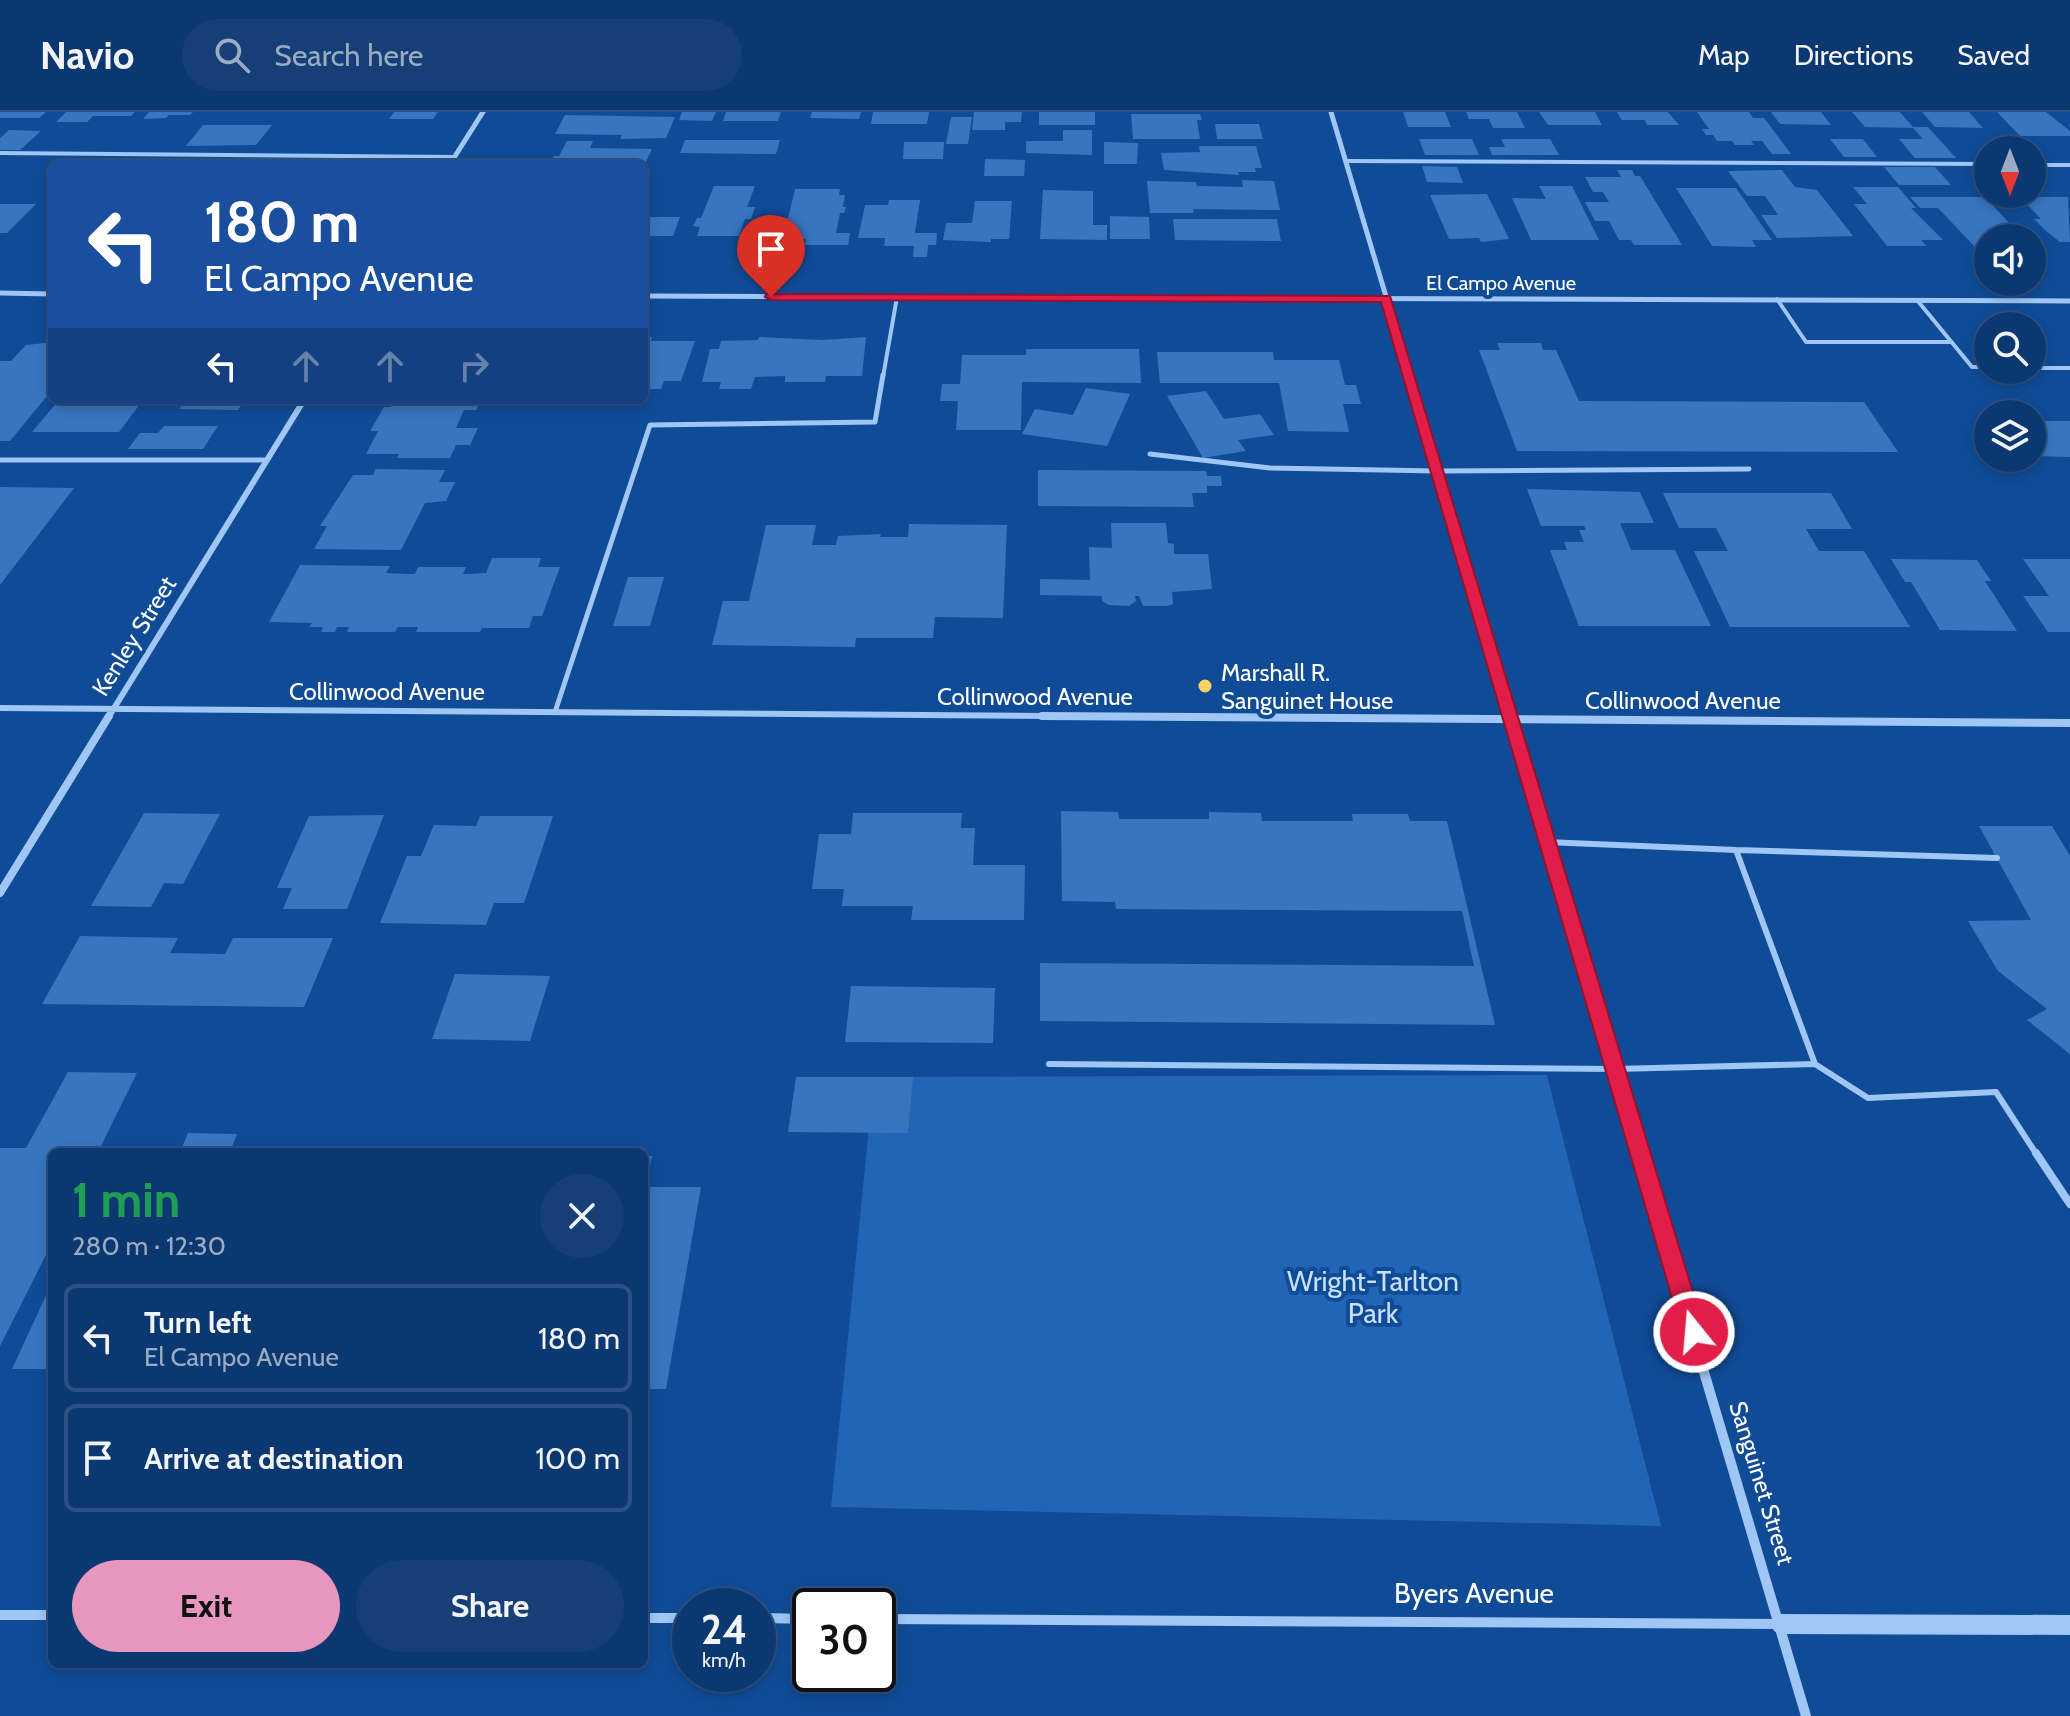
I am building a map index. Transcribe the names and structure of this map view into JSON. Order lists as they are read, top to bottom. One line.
{"streets":{"street":["El Campo Avenue","Kenley Street","Collinwood Avenue","Sanguinet Street","Byers Avenue"]},"crossings":[["El Campo Avenue","Sanguinet Street"],["Kenley Street","Collinwood Avenue"],["Collinwood Avenue","Sanguinet Street"],["Sanguinet Street","Byers Avenue"]],"parks":["Wright-Tarlton Park"],"places":["Marshall R. Sanguinet House"],"north":"bottom","page":{"header":"Navio","search":"Search here","nav":["Map","Directions","Saved"],"turn":["180 m","El Campo Avenue"],"heading":["1 min","280 m · 12:30"],"list":[{"name":"Turn left","note":"El Campo Avenue","value":"180 m"},{"name":"Arrive at destination","value":"100 m"}],"buttons":["Exit","Share"],"speed":"24 km/h","limit":"30"}}
